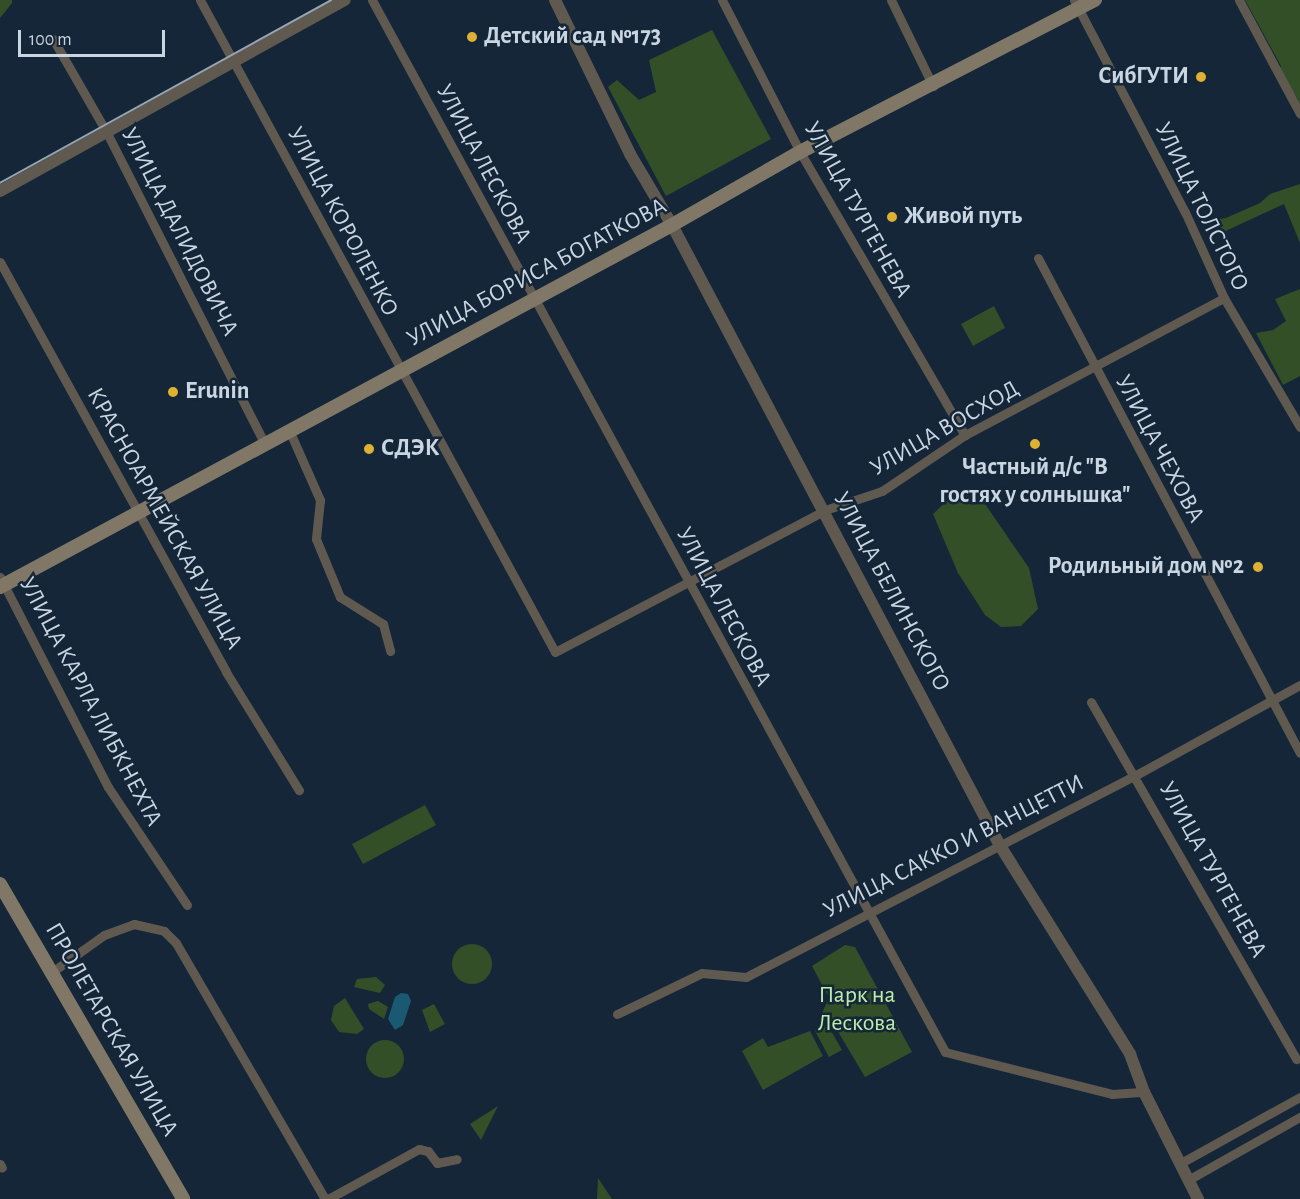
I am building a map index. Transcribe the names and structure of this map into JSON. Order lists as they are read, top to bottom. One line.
{"streets":{"main road":["УЛИЦА БОРИСА БОГАТКОВА","ПРОЛЕТАРСКАЯ УЛИЦА"],"street":["УЛИЦА ЛЕСКОВА","УЛИЦА ТОЛСТОГО","УЛИЦА ТУРГЕНЕВА","УЛИЦА КОРОЛЕНКО","УЛИЦА ДАЛИДОВИЧА","УЛИЦА ВОСХОД","УЛИЦА ЧЕХОВА","КРАСНОАРМЕЙСКАЯ УЛИЦА","УЛИЦА БЕЛИНСКОГО","УЛИЦА КАРЛА ЛИБКНЕХТА","УЛИЦА САККО И ВАНЦЕТТИ"]},"crossings":[["УЛИЦА ЛЕСКОВА","УЛИЦА БОРИСА БОГАТКОВА"],["УЛИЦА ЛЕСКОВА","УЛИЦА ВОСХОД"],["УЛИЦА ЛЕСКОВА","УЛИЦА БЕЛИНСКОГО"],["УЛИЦА ЛЕСКОВА","УЛИЦА САККО И ВАНЦЕТТИ"],["УЛИЦА ТОЛСТОГО","УЛИЦА БОРИСА БОГАТКОВА"],["УЛИЦА ТОЛСТОГО","УЛИЦА ВОСХОД"],["УЛИЦА ТУРГЕНЕВА","УЛИЦА БОРИСА БОГАТКОВА"],["УЛИЦА ТУРГЕНЕВА","УЛИЦА ВОСХОД"],["УЛИЦА ТУРГЕНЕВА","УЛИЦА САККО И ВАНЦЕТТИ"],["УЛИЦА КОРОЛЕНКО","УЛИЦА БОРИСА БОГАТКОВА"],["УЛИЦА КОРОЛЕНКО","УЛИЦА ВОСХОД"],["УЛИЦА ДАЛИДОВИЧА","УЛИЦА БОРИСА БОГАТКОВА"],["УЛИЦА БОРИСА БОГАТКОВА","КРАСНОАРМЕЙСКАЯ УЛИЦА"],["УЛИЦА БОРИСА БОГАТКОВА","УЛИЦА БЕЛИНСКОГО"],["УЛИЦА БОРИСА БОГАТКОВА","УЛИЦА КАРЛА ЛИБКНЕХТА"],["УЛИЦА ВОСХОД","УЛИЦА ЧЕХОВА"],["УЛИЦА ВОСХОД","УЛИЦА БЕЛИНСКОГО"],["УЛИЦА ЧЕХОВА","УЛИЦА САККО И ВАНЦЕТТИ"],["УЛИЦА БЕЛИНСКОГО","УЛИЦА САККО И ВАНЦЕТТИ"]],"parks":["Парк на Лескова"],"places":["Детский сад №173","СибГУТИ","Живой путь","Erunin","Частный д/c \"В гостях у солнышка\"","СДЭК","Родильный дом №2"],"scale_bar":"100 m"}
